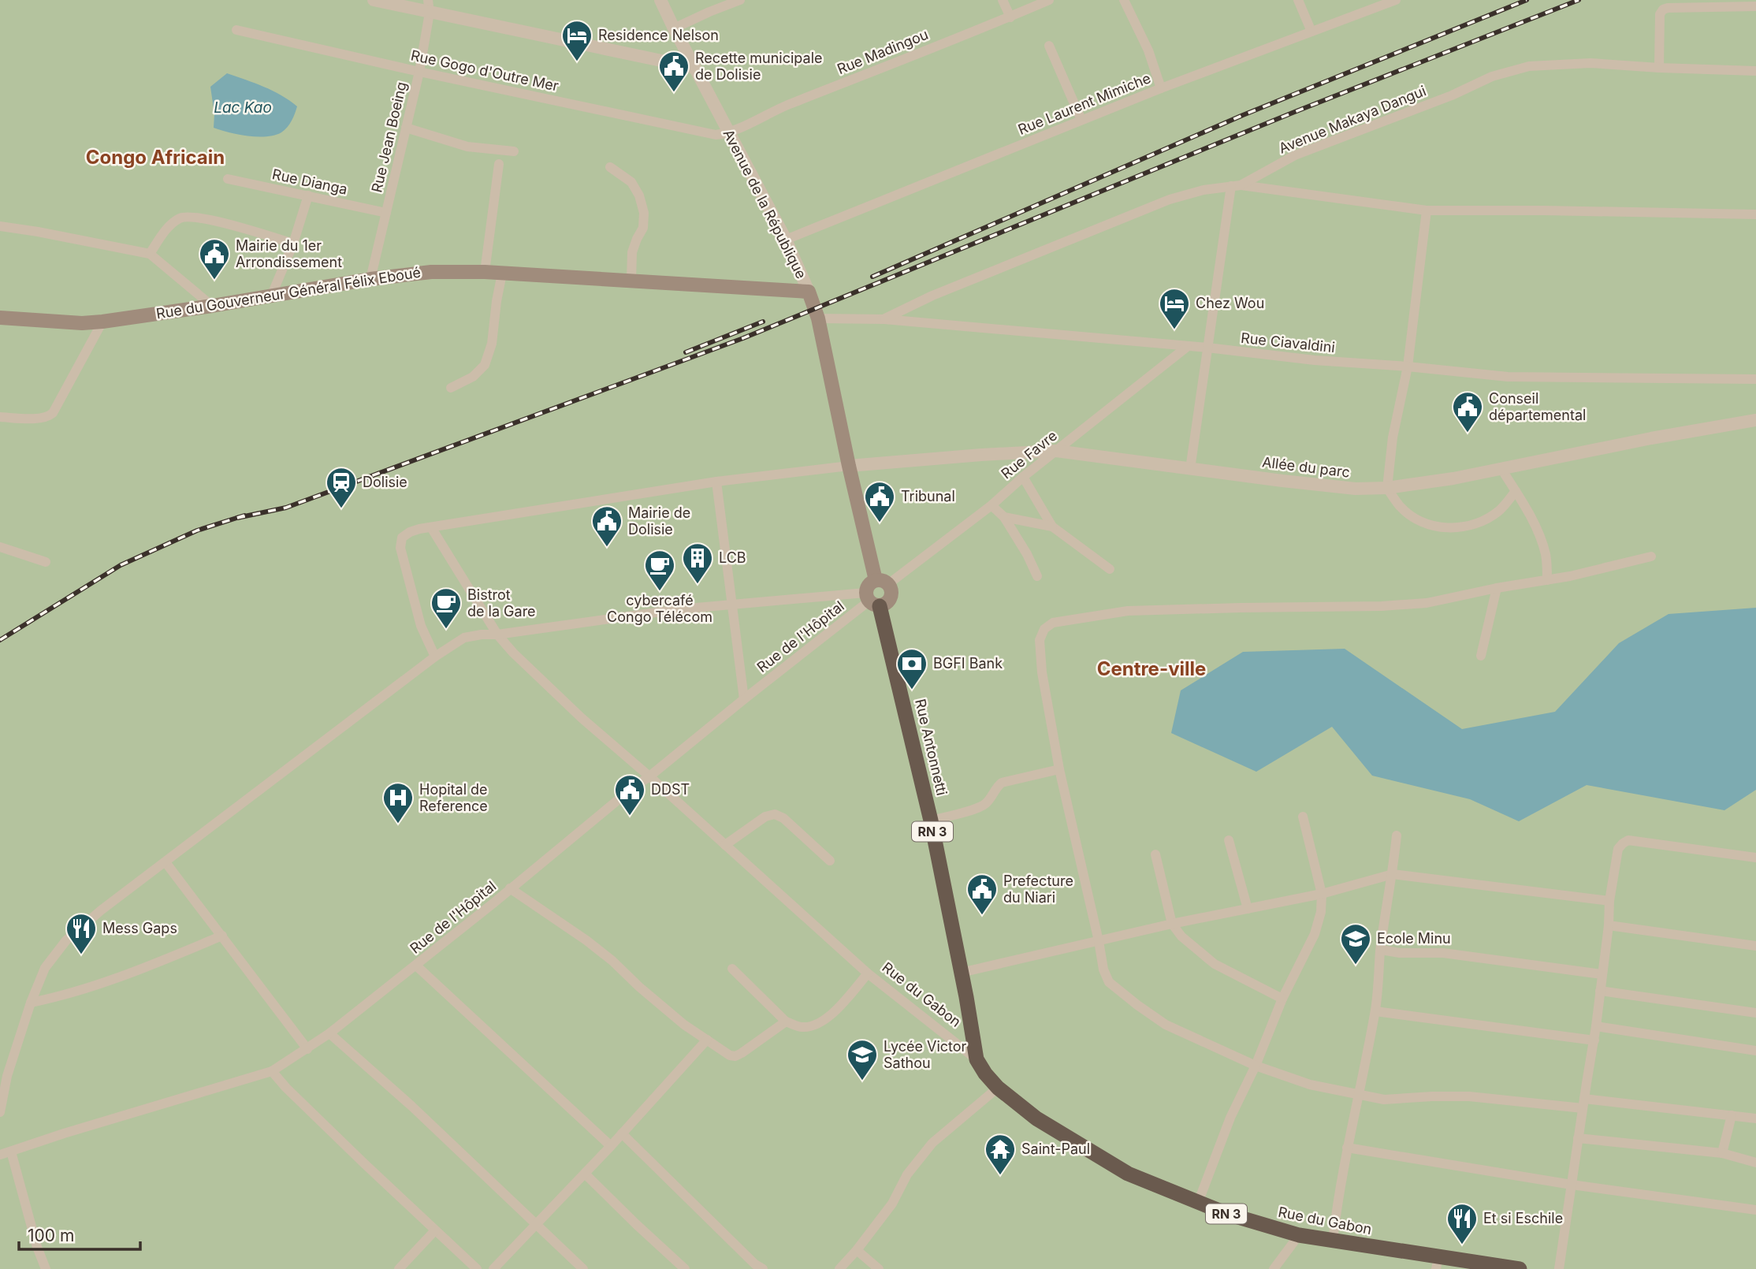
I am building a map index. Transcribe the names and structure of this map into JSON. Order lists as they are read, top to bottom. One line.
{"streets":{"highway":["Rue Antonnetti","RN 3","Rue du Gabon"],"main road":["Avenue de la République","Rue du Gouverneur Général Félix Eboué"],"street":["Rue Madingou","Rue Gogo d'Outre Mer","Rue Laurent Mimiche","Avenue Makaya Dangui","Rue Jean Boeing","Rue Dianga","Rue Ciavaldini","Rue Favre","Allée du parc","Rue de l'Hôpital"]},"crossings":[["Rue Madingou","Rue Gogo d'Outre Mer"],["Rue Madingou","Avenue de la République"],["Rue Gogo d'Outre Mer","Rue Jean Boeing"],["Rue Gogo d'Outre Mer","Avenue de la République"],["Rue Laurent Mimiche","Avenue de la République"],["Avenue Makaya Dangui","Rue Ciavaldini"],["Rue Jean Boeing","Rue Dianga"],["Rue Jean Boeing","Rue du Gouverneur Général Félix Eboué"],["Avenue de la République","Rue du Gouverneur Général Félix Eboué"],["Avenue de la République","Rue Ciavaldini"],["Avenue de la République","Rue Favre"],["Avenue de la République","Allée du parc"],["Avenue de la République","Rue de l'Hôpital"],["Avenue de la République","Rue Antonnetti"],["Rue Ciavaldini","Rue Favre"],["Rue Favre","Allée du parc"],["Rue Favre","Rue de l'Hôpital"],["Rue Favre","Rue Antonnetti"],["Rue de l'Hôpital","Rue Antonnetti"],["Rue de l'Hôpital","Rue du Gabon"],["Rue Antonnetti","Rue du Gabon"]],"districts":["Congo Africain","Centre-ville"],"water":["Lac Kao"],"places":{"hotel":["Residence Nelson","Chez Wou"],"public building":["Recette municipale de Dolisie","Mairie du 1er Arrondissement","Conseil départemental","Tribunal","Mairie de Dolisie","DDST","Prefecture du Niari"],"station":["Dolisie"],"building":["LCB"],"cafe":["cybercafé Congo Télécom","Bistrot de la Gare"],"bank":["BGFI Bank"],"hospital":["Hopital de Reference"],"restaurant":["Mess Gaps","Et si Eschile"],"school or university":["Ecole Minu","Lycée Victor Sathou"],"temple":["Saint-Paul"]},"scale_bar":"100 m"}
